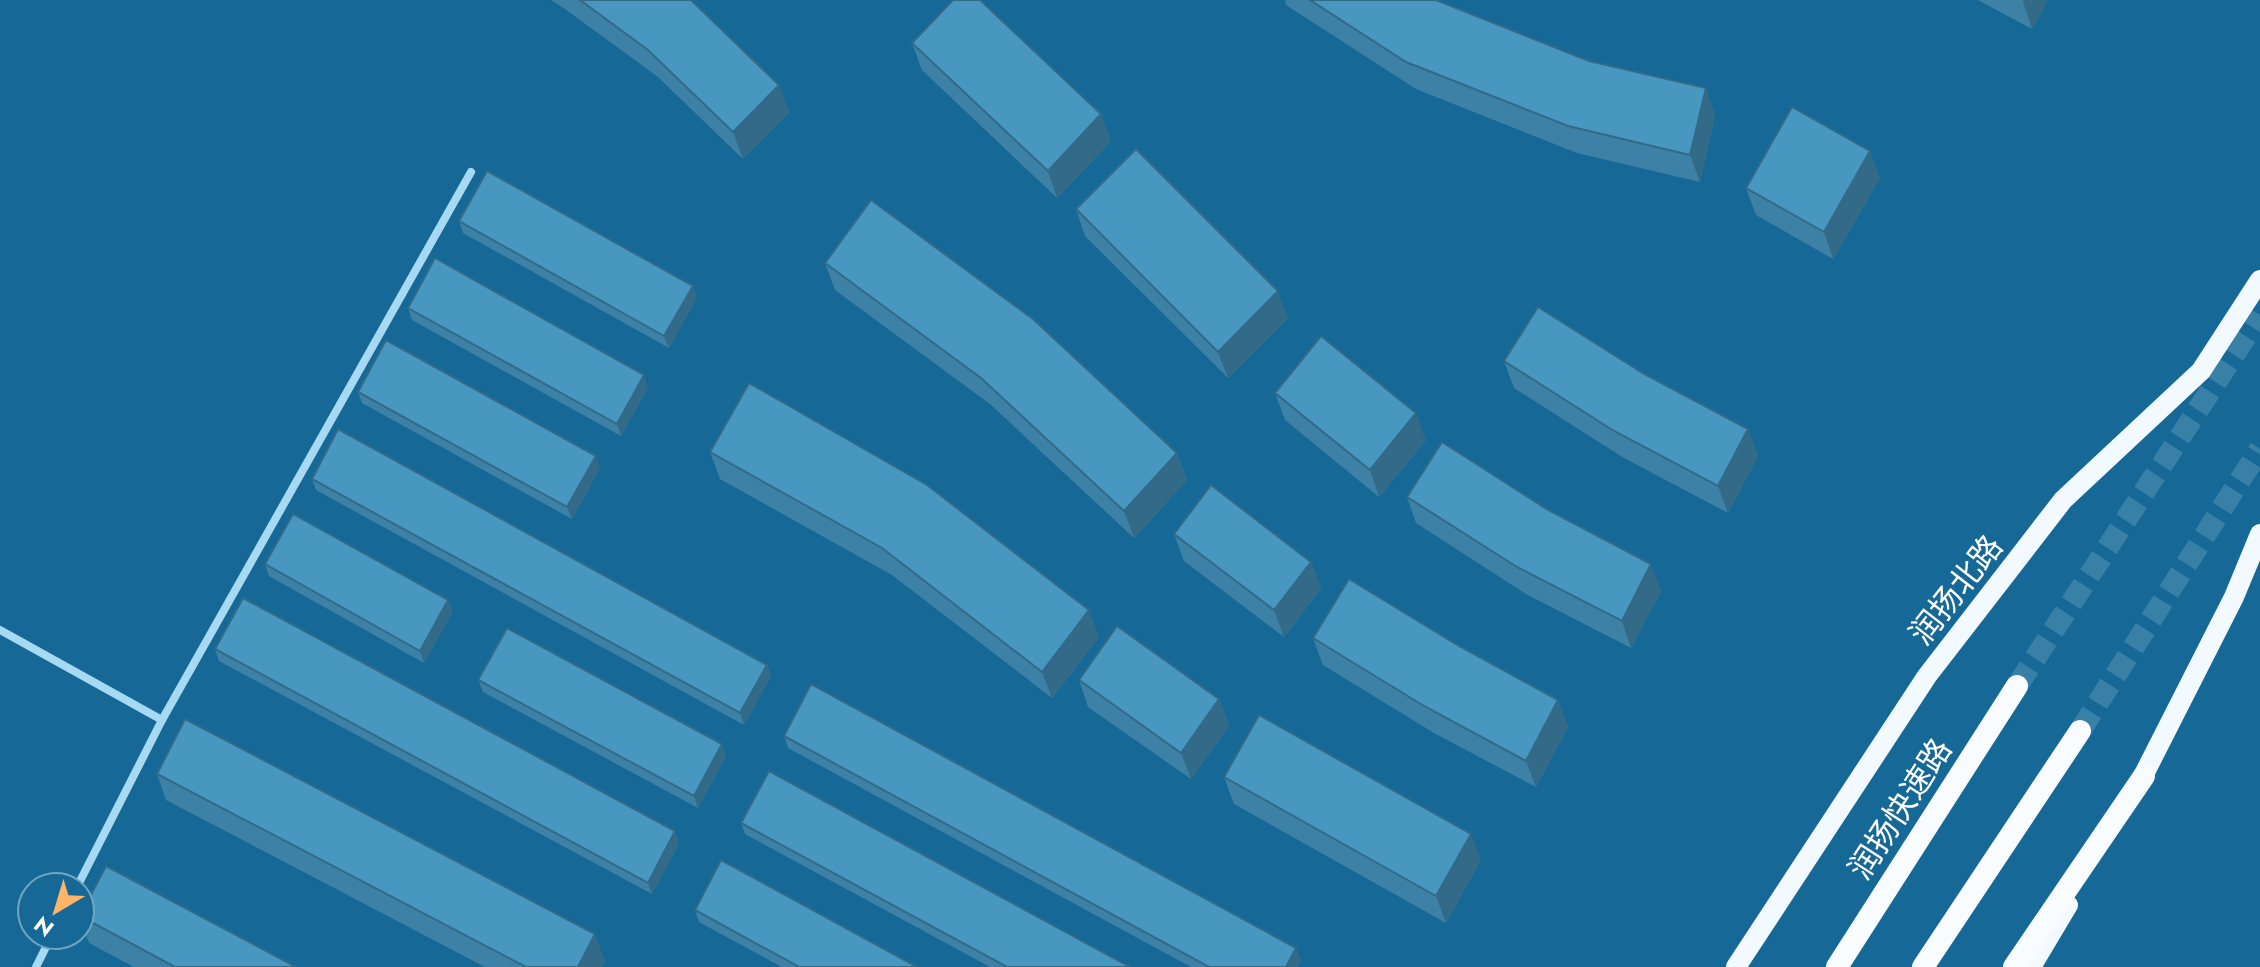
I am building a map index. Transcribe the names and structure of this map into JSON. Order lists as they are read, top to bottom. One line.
{"streets":{"highway":["润扬快速路"],"main road":["润扬北路"]},"north":"bottom left"}
